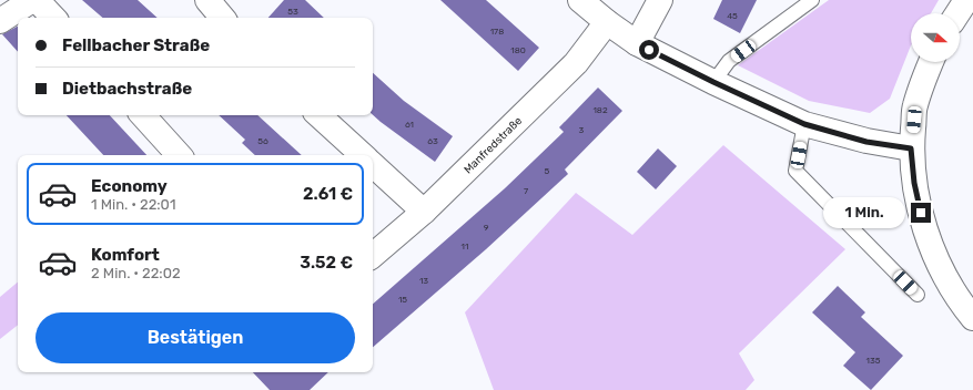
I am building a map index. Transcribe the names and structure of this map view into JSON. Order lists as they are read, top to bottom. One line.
{"streets":{"street":["Manfredstraße"]},"house_numbers":["53","45","178","180","182","61","3","56","63","5","7","9","11","13","15","135"],"north":"right","page":{"banner":["Fellbacher Straße","Dietbachstraße"],"list":[{"name":"Economy","note":"1 Min. · 22:01","value":"2.61 €"},{"name":"Komfort","note":"2 Min. · 22:02","value":"3.52 €"}],"bubble":"1 Min.","buttons":"Bestätigen"}}
